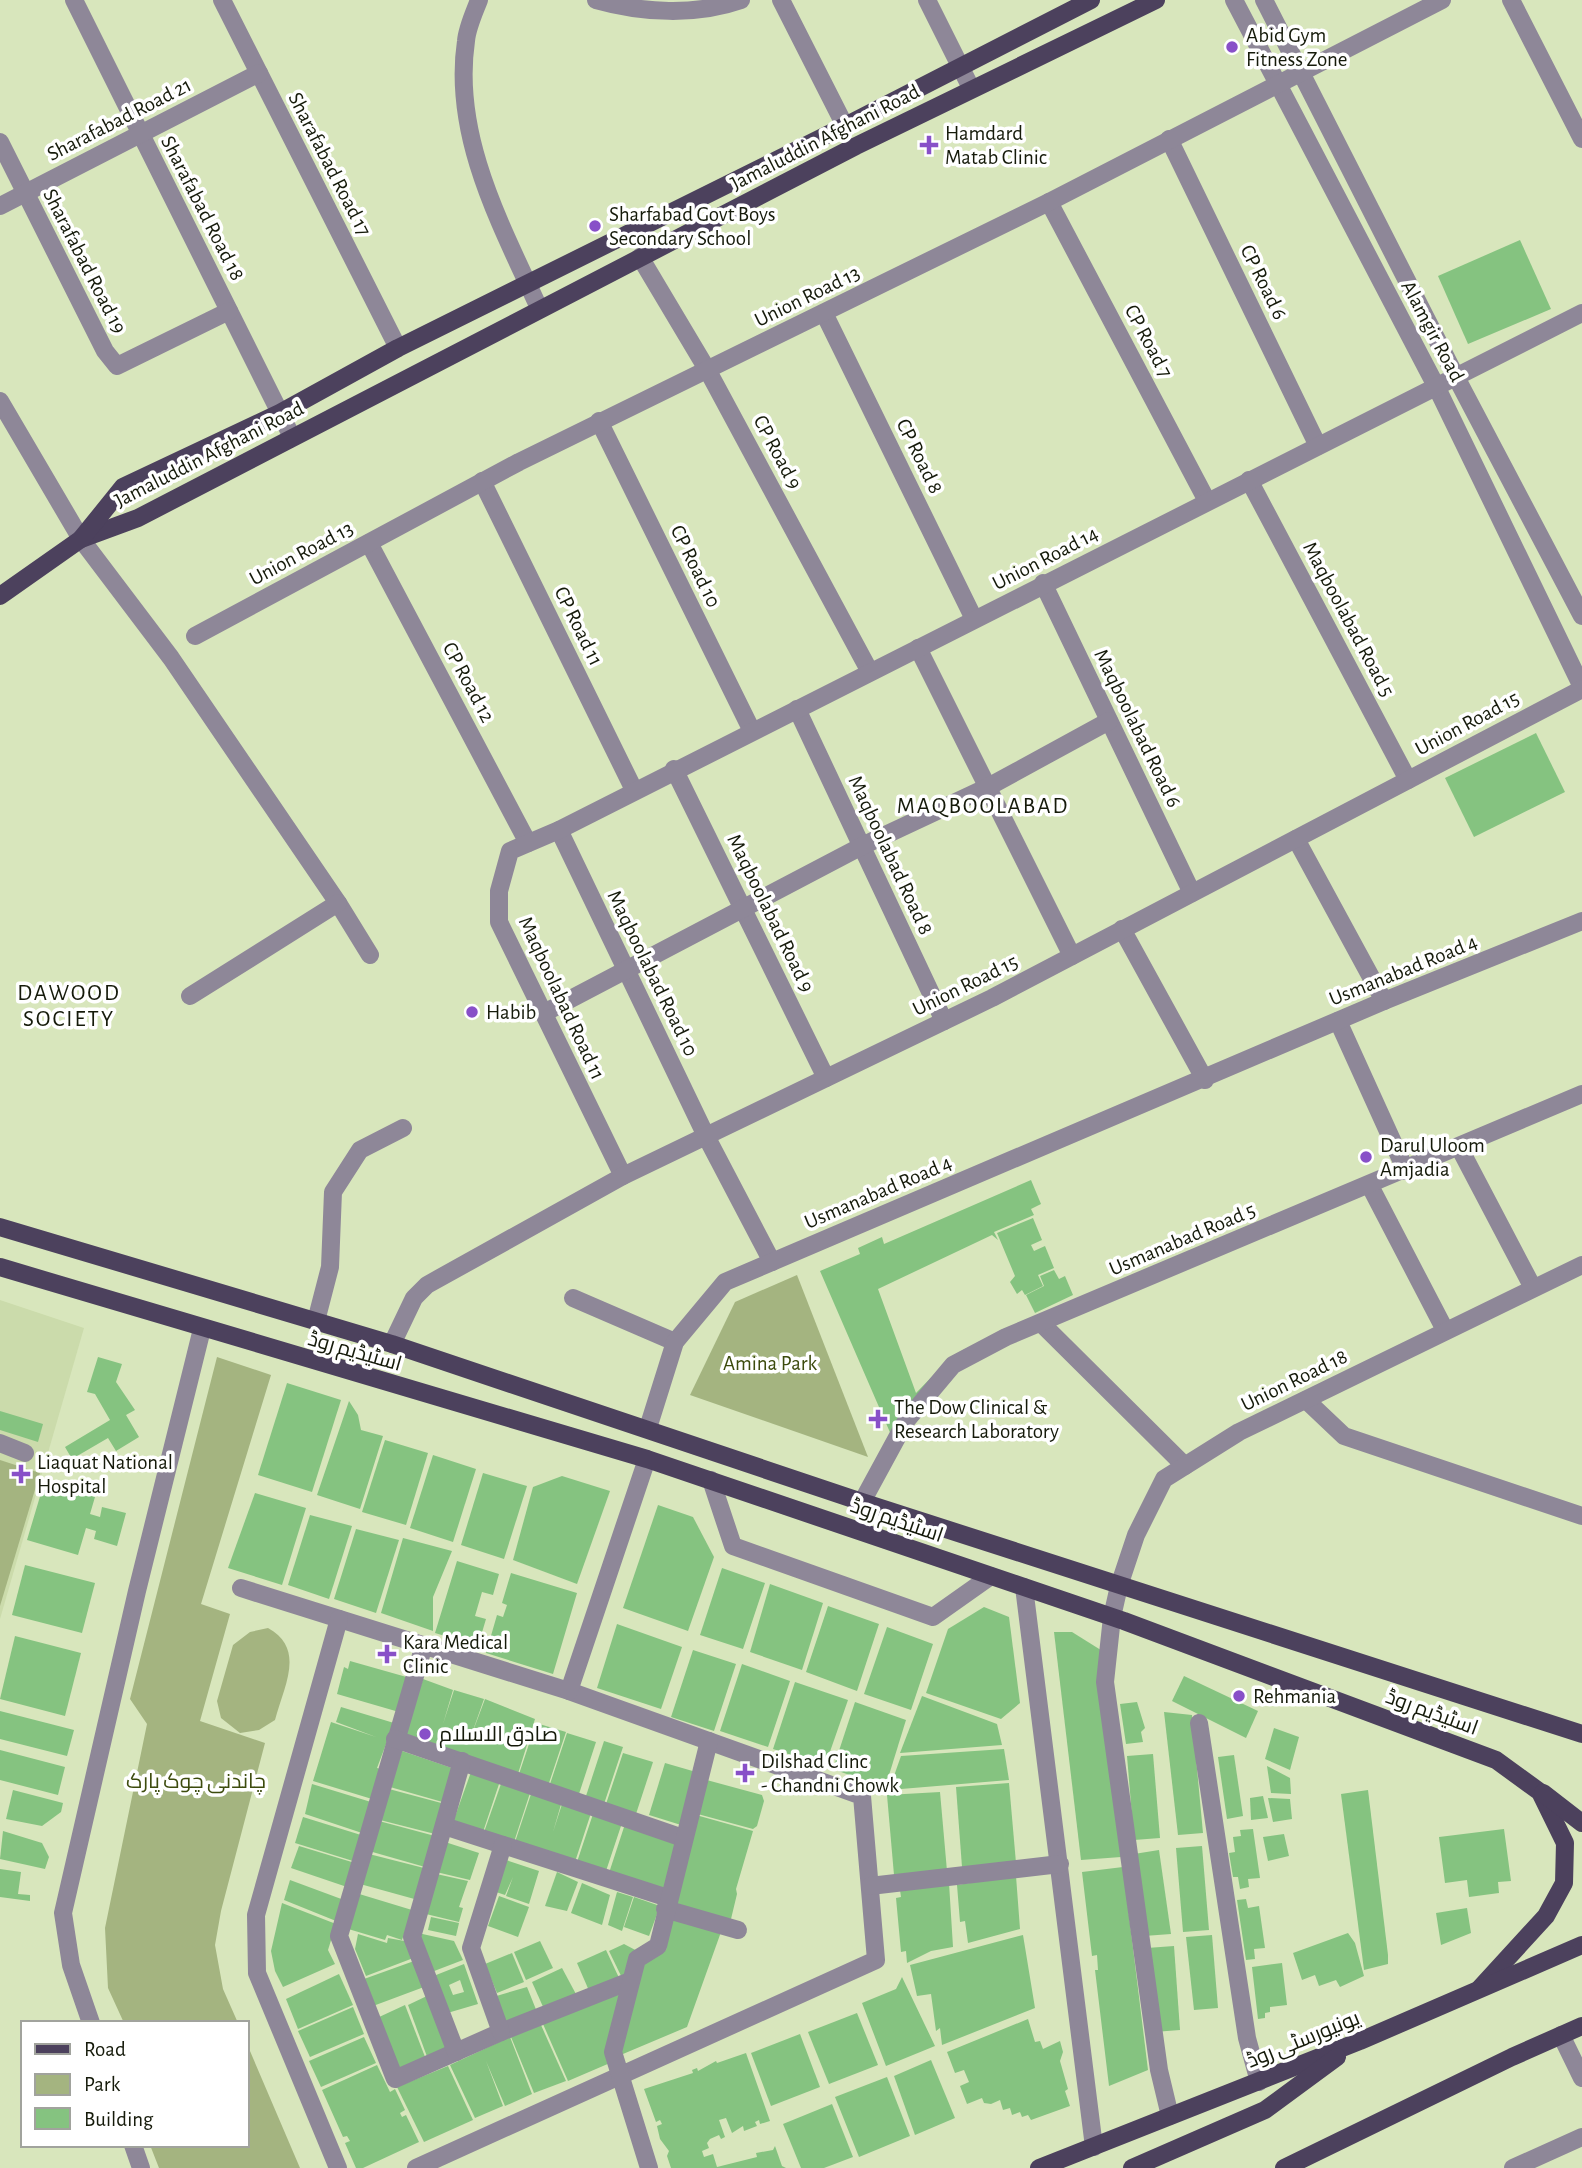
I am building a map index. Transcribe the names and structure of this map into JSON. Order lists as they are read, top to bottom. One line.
{"streets":{"main road":["Jamaluddin Afghani Road","اسٹیڈیم روڈ","یونیورسٹی روڈ"],"street":["Sharafabad Road 21","Sharafabad Road 17","Sharafabad Road 18","Sharafabad Road 19","CP Road 6","Union Road 13","Alamgir Road","CP Road 7","CP Road 9","CP Road 8","Union Road 14","CP Road 10","Maqboolabad Road 5","CP Road 11","CP Road 12","Union Road 15","Maqboolabad Road 6","Maqboolabad Road 8","Maqboolabad Road 9","Usmanabad Road 4","Maqboolabad Road 10","Maqboolabad Road 11","Usmanabad Road 5","Union Road 18"]},"crossings":[["Sharafabad Road 21","Sharafabad Road 17"],["Sharafabad Road 21","Sharafabad Road 18"],["Sharafabad Road 21","Sharafabad Road 19"],["Jamaluddin Afghani Road","Sharafabad Road 17"],["Jamaluddin Afghani Road","Sharafabad Road 18"],["Jamaluddin Afghani Road","CP Road 9"],["Sharafabad Road 18","Sharafabad Road 19"],["CP Road 6","Union Road 13"],["CP Road 6","Union Road 14"],["Union Road 13","Alamgir Road"],["Union Road 13","CP Road 7"],["Union Road 13","CP Road 9"],["Union Road 13","CP Road 8"],["Union Road 13","CP Road 10"],["Union Road 13","CP Road 11"],["Union Road 13","CP Road 12"],["Alamgir Road","Union Road 14"],["Alamgir Road","Union Road 15"],["CP Road 7","Union Road 14"],["CP Road 9","Union Road 14"],["CP Road 8","Union Road 14"],["Union Road 14","CP Road 10"],["Union Road 14","Maqboolabad Road 5"],["Union Road 14","CP Road 11"],["Union Road 14","CP Road 12"],["Union Road 14","Maqboolabad Road 6"],["Union Road 14","Maqboolabad Road 8"],["Union Road 14","Maqboolabad Road 9"],["Union Road 14","Maqboolabad Road 10"],["Union Road 14","Maqboolabad Road 11"],["Maqboolabad Road 5","Union Road 15"],["CP Road 12","Maqboolabad Road 11"],["Union Road 15","Maqboolabad Road 6"],["Union Road 15","Maqboolabad Road 8"],["Union Road 15","Maqboolabad Road 9"],["Union Road 15","Maqboolabad Road 10"],["Union Road 15","Maqboolabad Road 11"],["Union Road 15","اسٹیڈیم روڈ"],["Usmanabad Road 4","اسٹیڈیم روڈ"],["Usmanabad Road 5","اسٹیڈیم روڈ"],["اسٹیڈیم روڈ","Union Road 18"],["اسٹیڈیم روڈ","یونیورسٹی روڈ"],["Union Road 18","یونیورسٹی روڈ"]],"districts":["MAQBOOLABAD","DAWOOD SOCIETY"],"parks":["Amina Park","چاندنی چوک پارک"],"places":{"other":["Abid Gym Fitness Zone","Sharfabad Govt Boys Secondary School","Habib","Darul Uloom Amjadia","Rehmania","صادق الاسلام"],"health":["Hamdard Matab Clinic","The Dow Clinical & Research Laboratory","Liaquat National Hospital","Kara Medical Clinic","Dilshad Clinc - Chandni Chowk"]},"legend":["Road","Park","Building"]}
